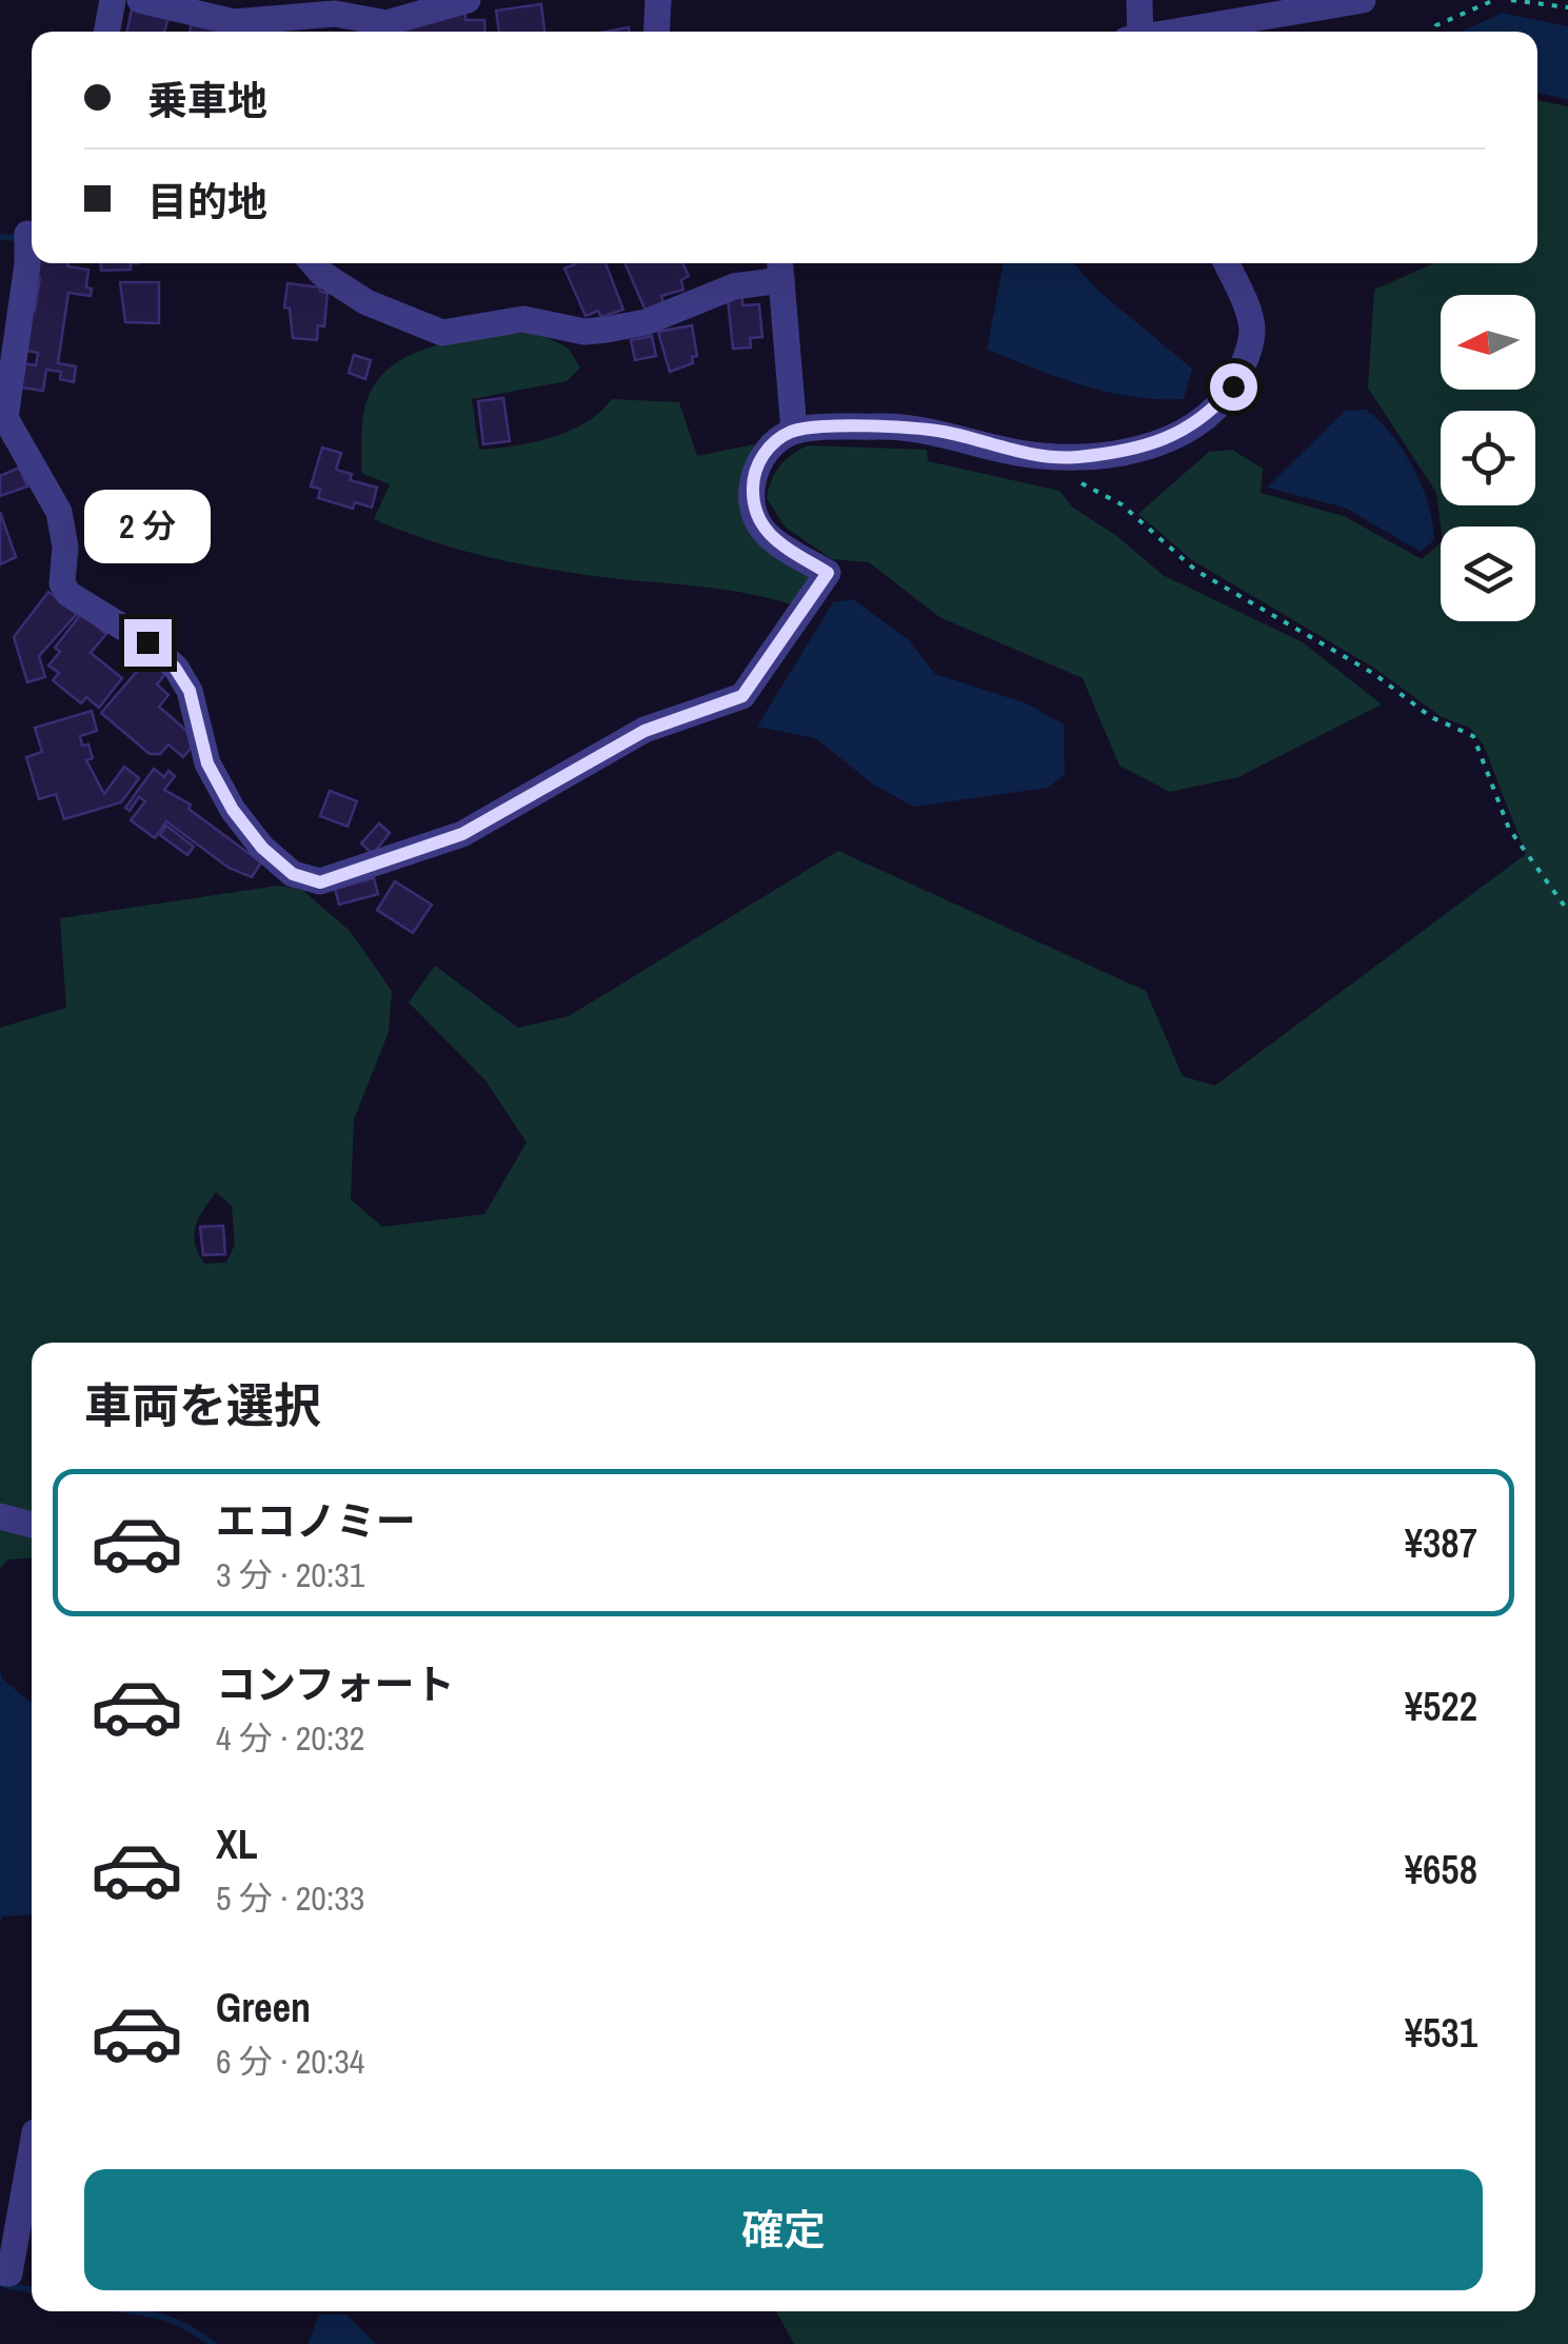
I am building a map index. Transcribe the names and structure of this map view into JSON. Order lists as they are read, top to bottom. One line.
{"north":"left","page":{"banner":["乗車地","目的地"],"bubble":"2 分","heading":"車両を選択","list":[{"name":"エコノミー","note":"3 分 · 20:31","value":"¥387"},{"name":"コンフォート","note":"4 分 · 20:32","value":"¥522"},{"name":"XL","note":"5 分 · 20:33","value":"¥658"},{"name":"Green","note":"6 分 · 20:34","value":"¥531"}],"buttons":"確定"}}
